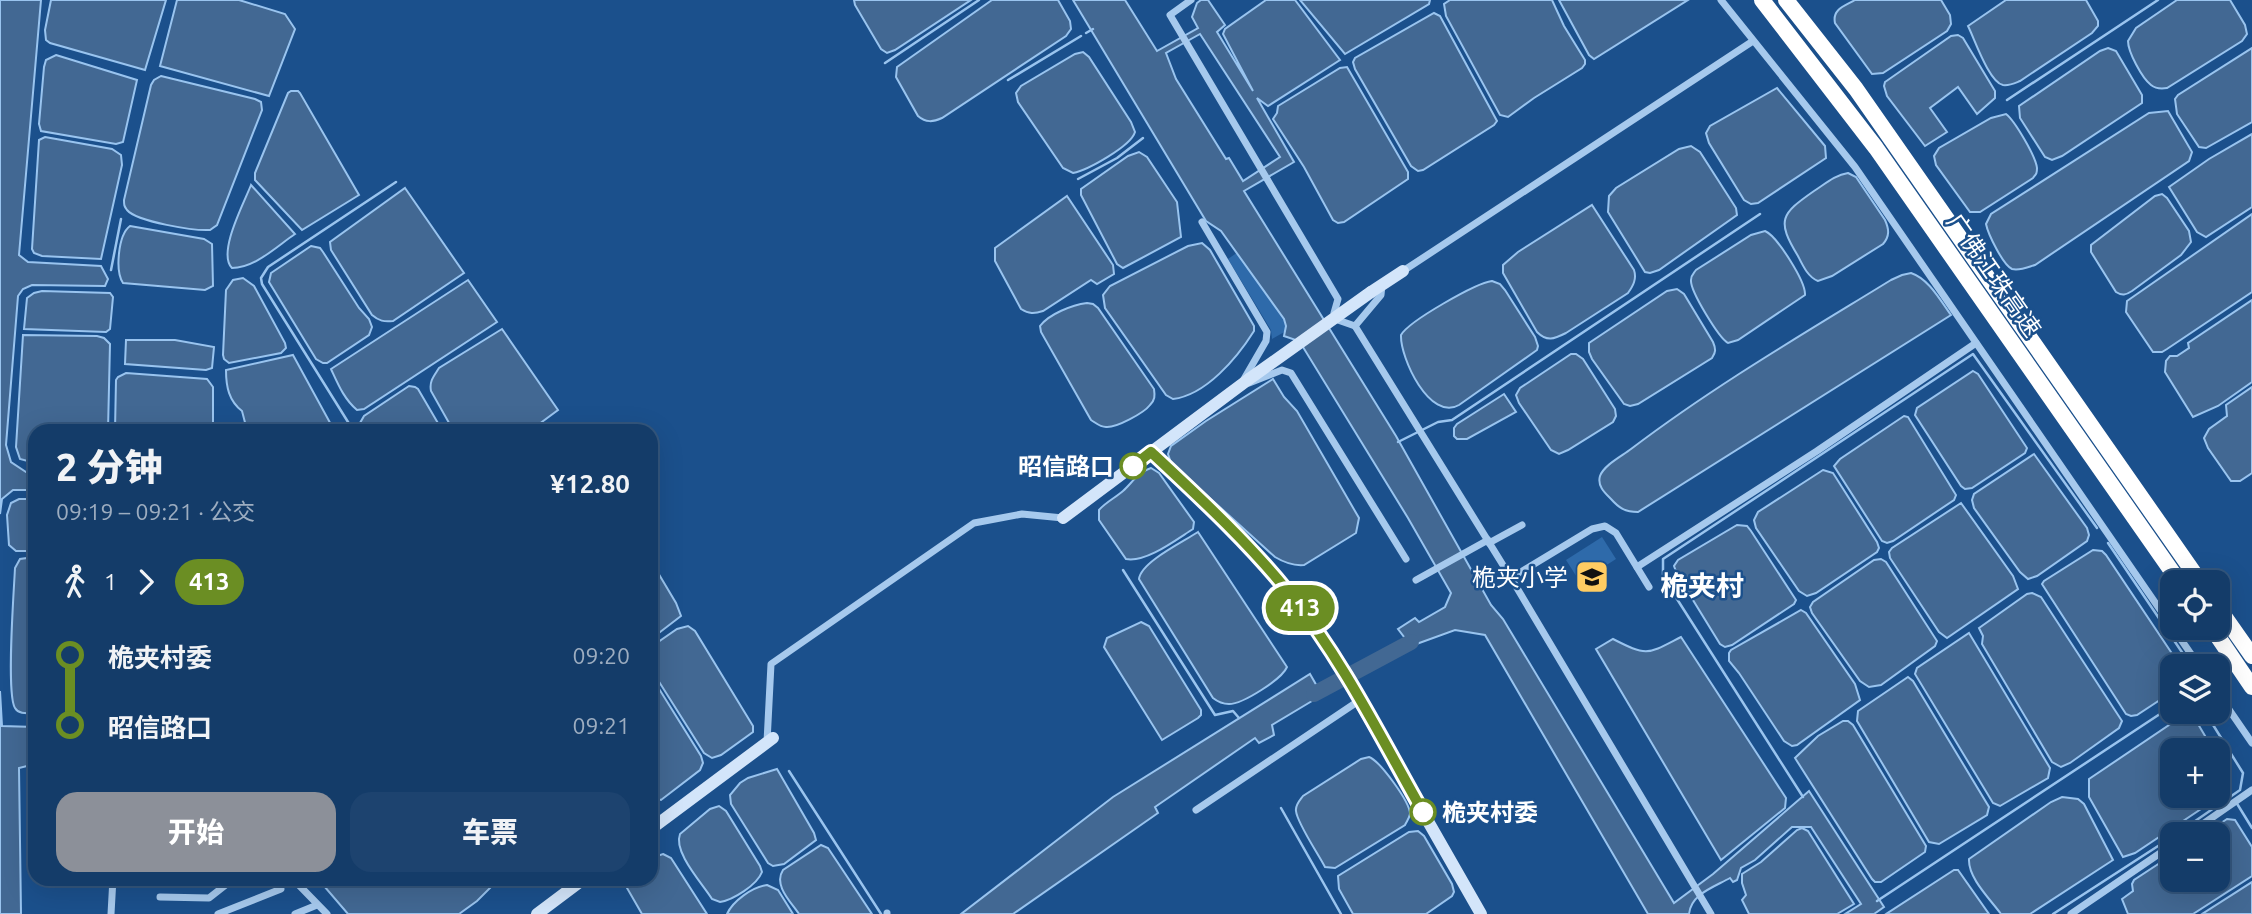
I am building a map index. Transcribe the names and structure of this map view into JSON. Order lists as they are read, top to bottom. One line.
{"streets":{"highway":["广佛江珠高速"]},"districts":["桅夹村"],"places":{"other":["昭信路口","桅夹村委"],"school or university":["桅夹小学"]},"lines":["bus line 413"],"page":{"on_map":"413","heading":["2 分钟","09:19 – 09:21 · 公交","¥12.80"],"legs":["1","413"],"map_buttons":["+","−"],"list":[{"name":"桅夹村委","value":"09:20"},{"name":"昭信路口","value":"09:21"}],"buttons":["开始","车票"]}}
